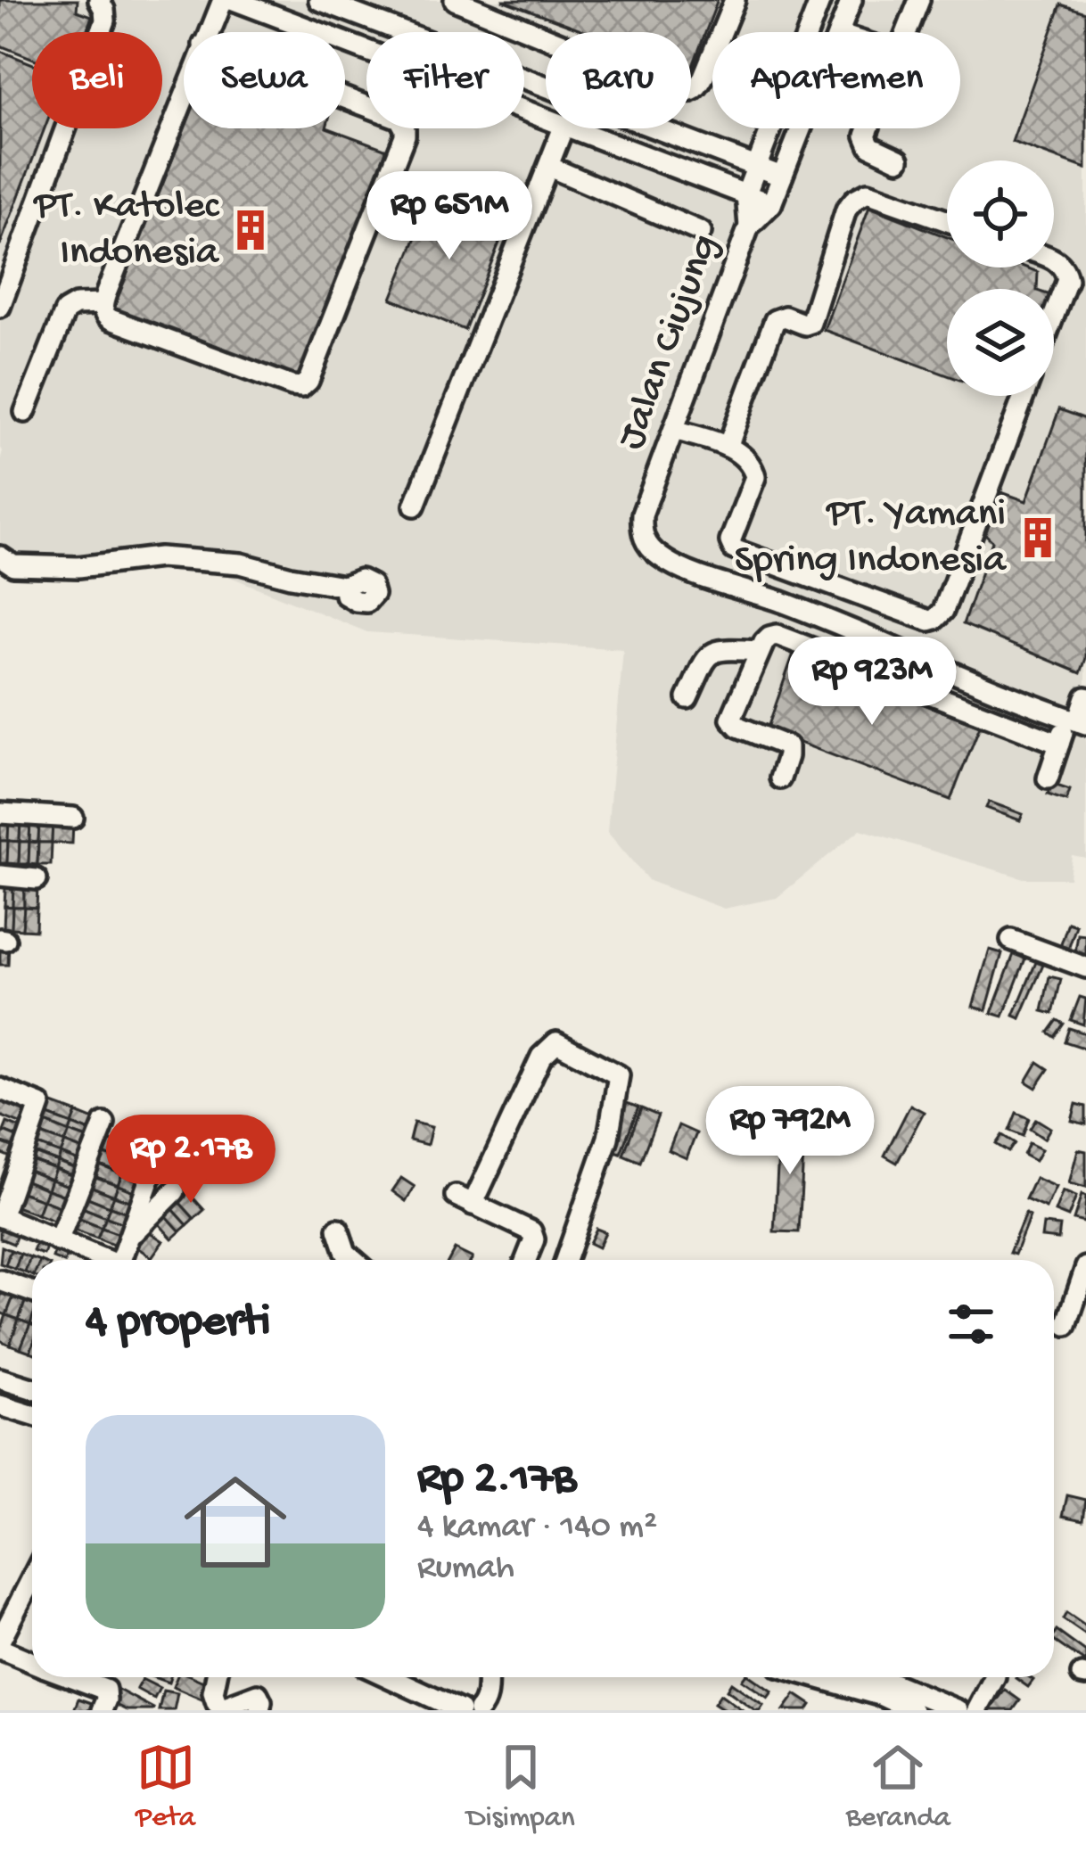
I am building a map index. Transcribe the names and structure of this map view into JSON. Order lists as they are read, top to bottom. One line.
{"streets":{"street":["Jalan Ciujung"]},"places":{"building":["PT. Katolec Indonesia","PT. Yamani Spring Indonesia"]},"page":{"chip":["Beli","Sewa","Filter","Baru","Apartemen"],"price":["Rp 651M","Rp 923M","Rp 792M","Rp 2.17B"],"heading":"4 properti","list":[{"name":"Rp 2.17B","note":"4 kamar · 140 m² · Rumah"}],"tabs":["Peta","Disimpan","Beranda"]}}
